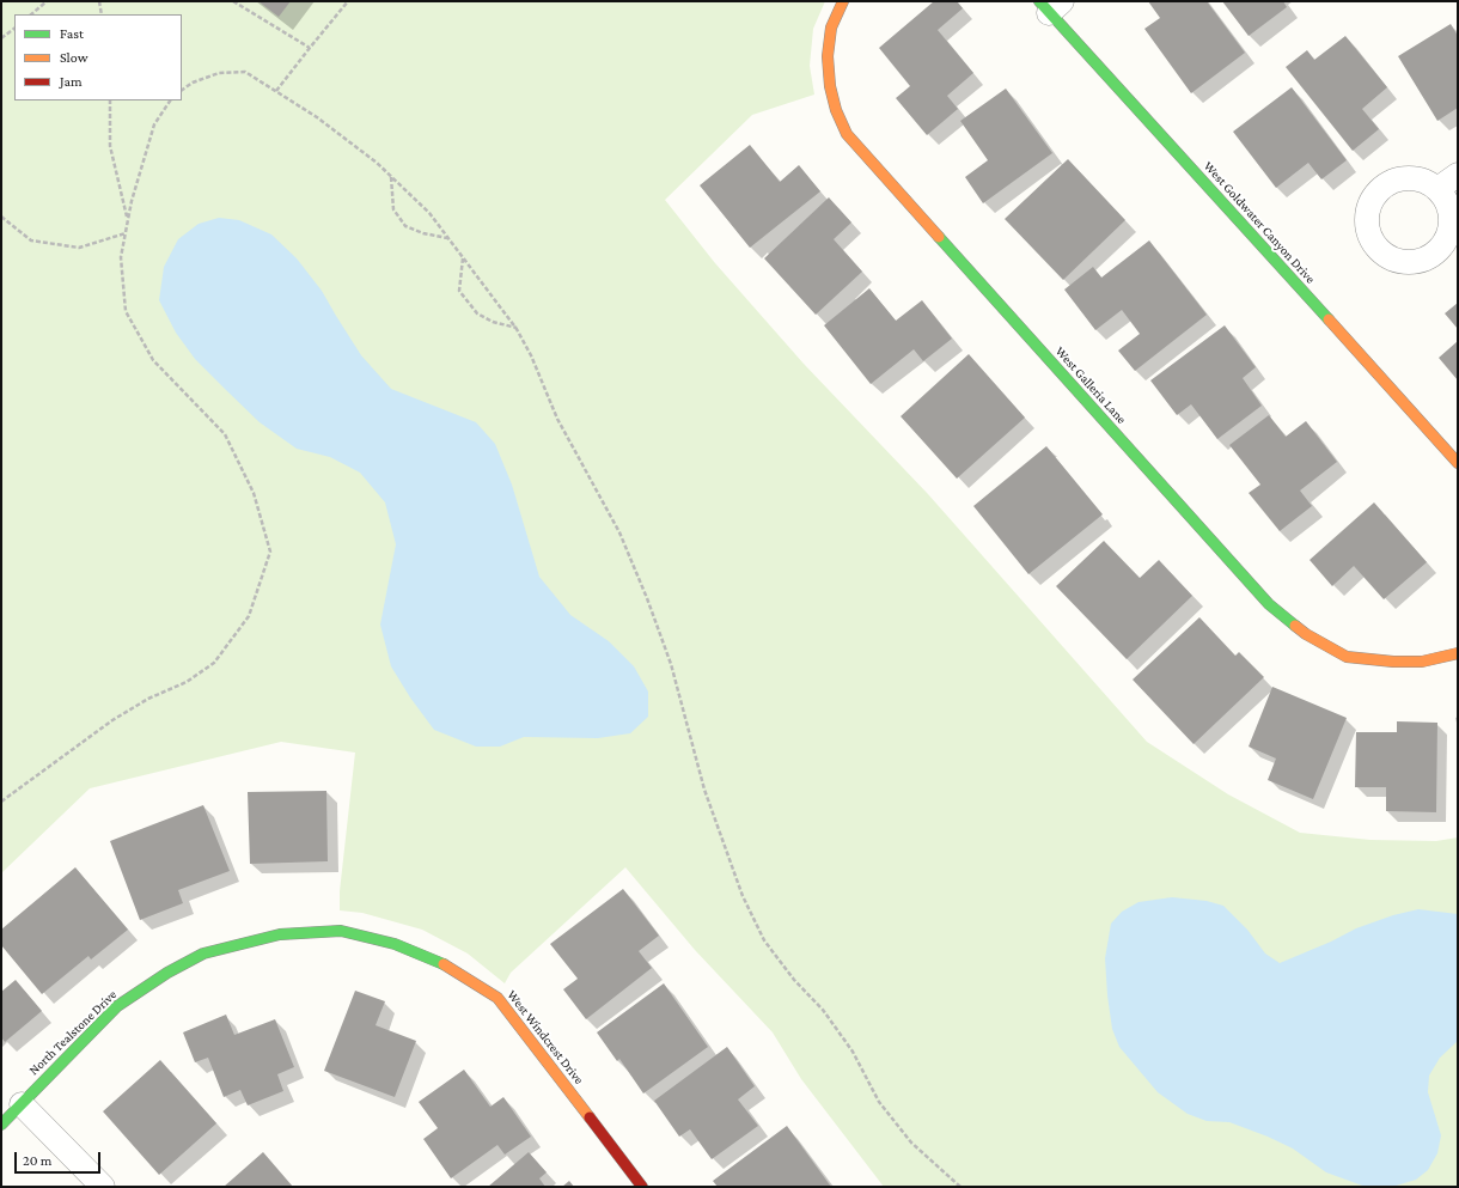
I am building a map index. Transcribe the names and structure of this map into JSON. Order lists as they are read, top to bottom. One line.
{"streets":{"street":["West Goldwater Canyon Drive","West Galleria Lane","North Tealstone Drive","West Windcrest Drive"]},"crossings":[["North Tealstone Drive","West Windcrest Drive"]],"legend":["Fast","Slow","Jam"],"scale_bar":"20 m"}
